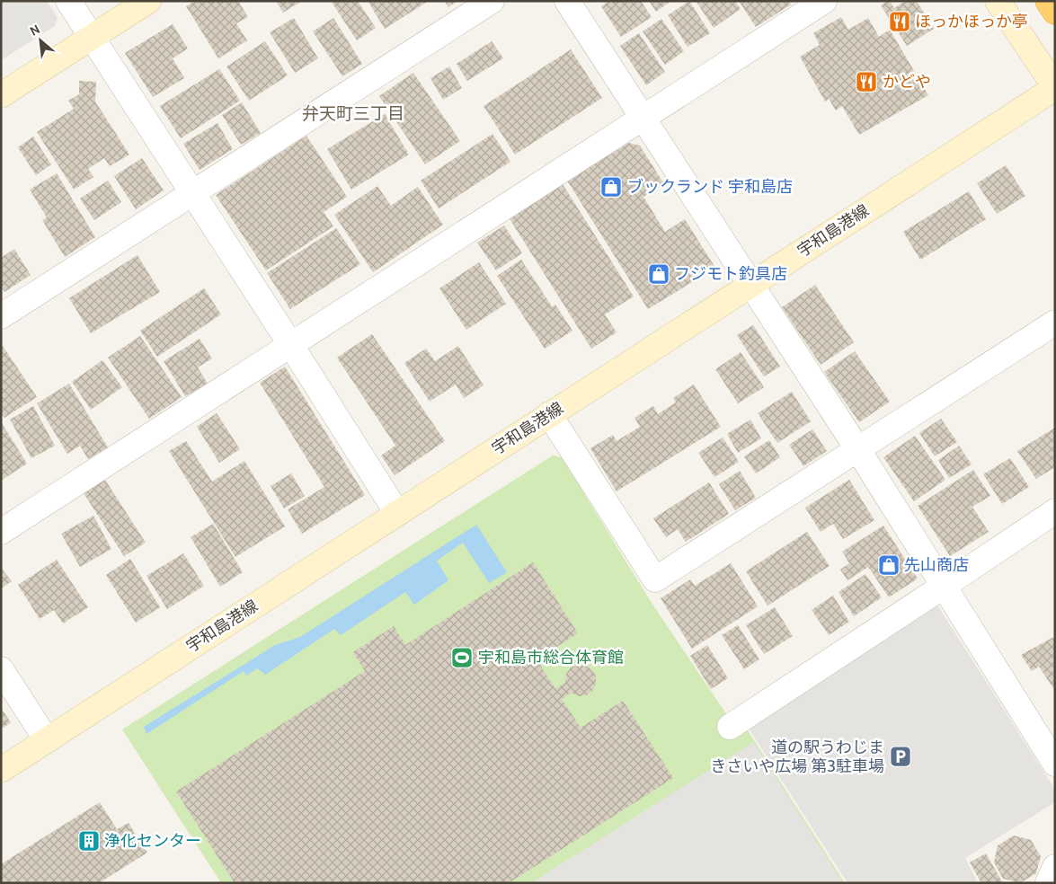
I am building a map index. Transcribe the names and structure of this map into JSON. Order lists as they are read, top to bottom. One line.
{"streets":{"main road":["宇和島港線"]},"districts":["弁天町三丁目"],"places":{"restaurant":["ほっかほっか亭","かどや"],"shop":["ブックランド 宇和島店","フジモト釣具店","先山商店"],"sports":["宇和島市総合体育館"],"parking":["道の駅うわじま きさいや広場 第3駐車場"],"building":["浄化センター"]},"north":"top left"}
